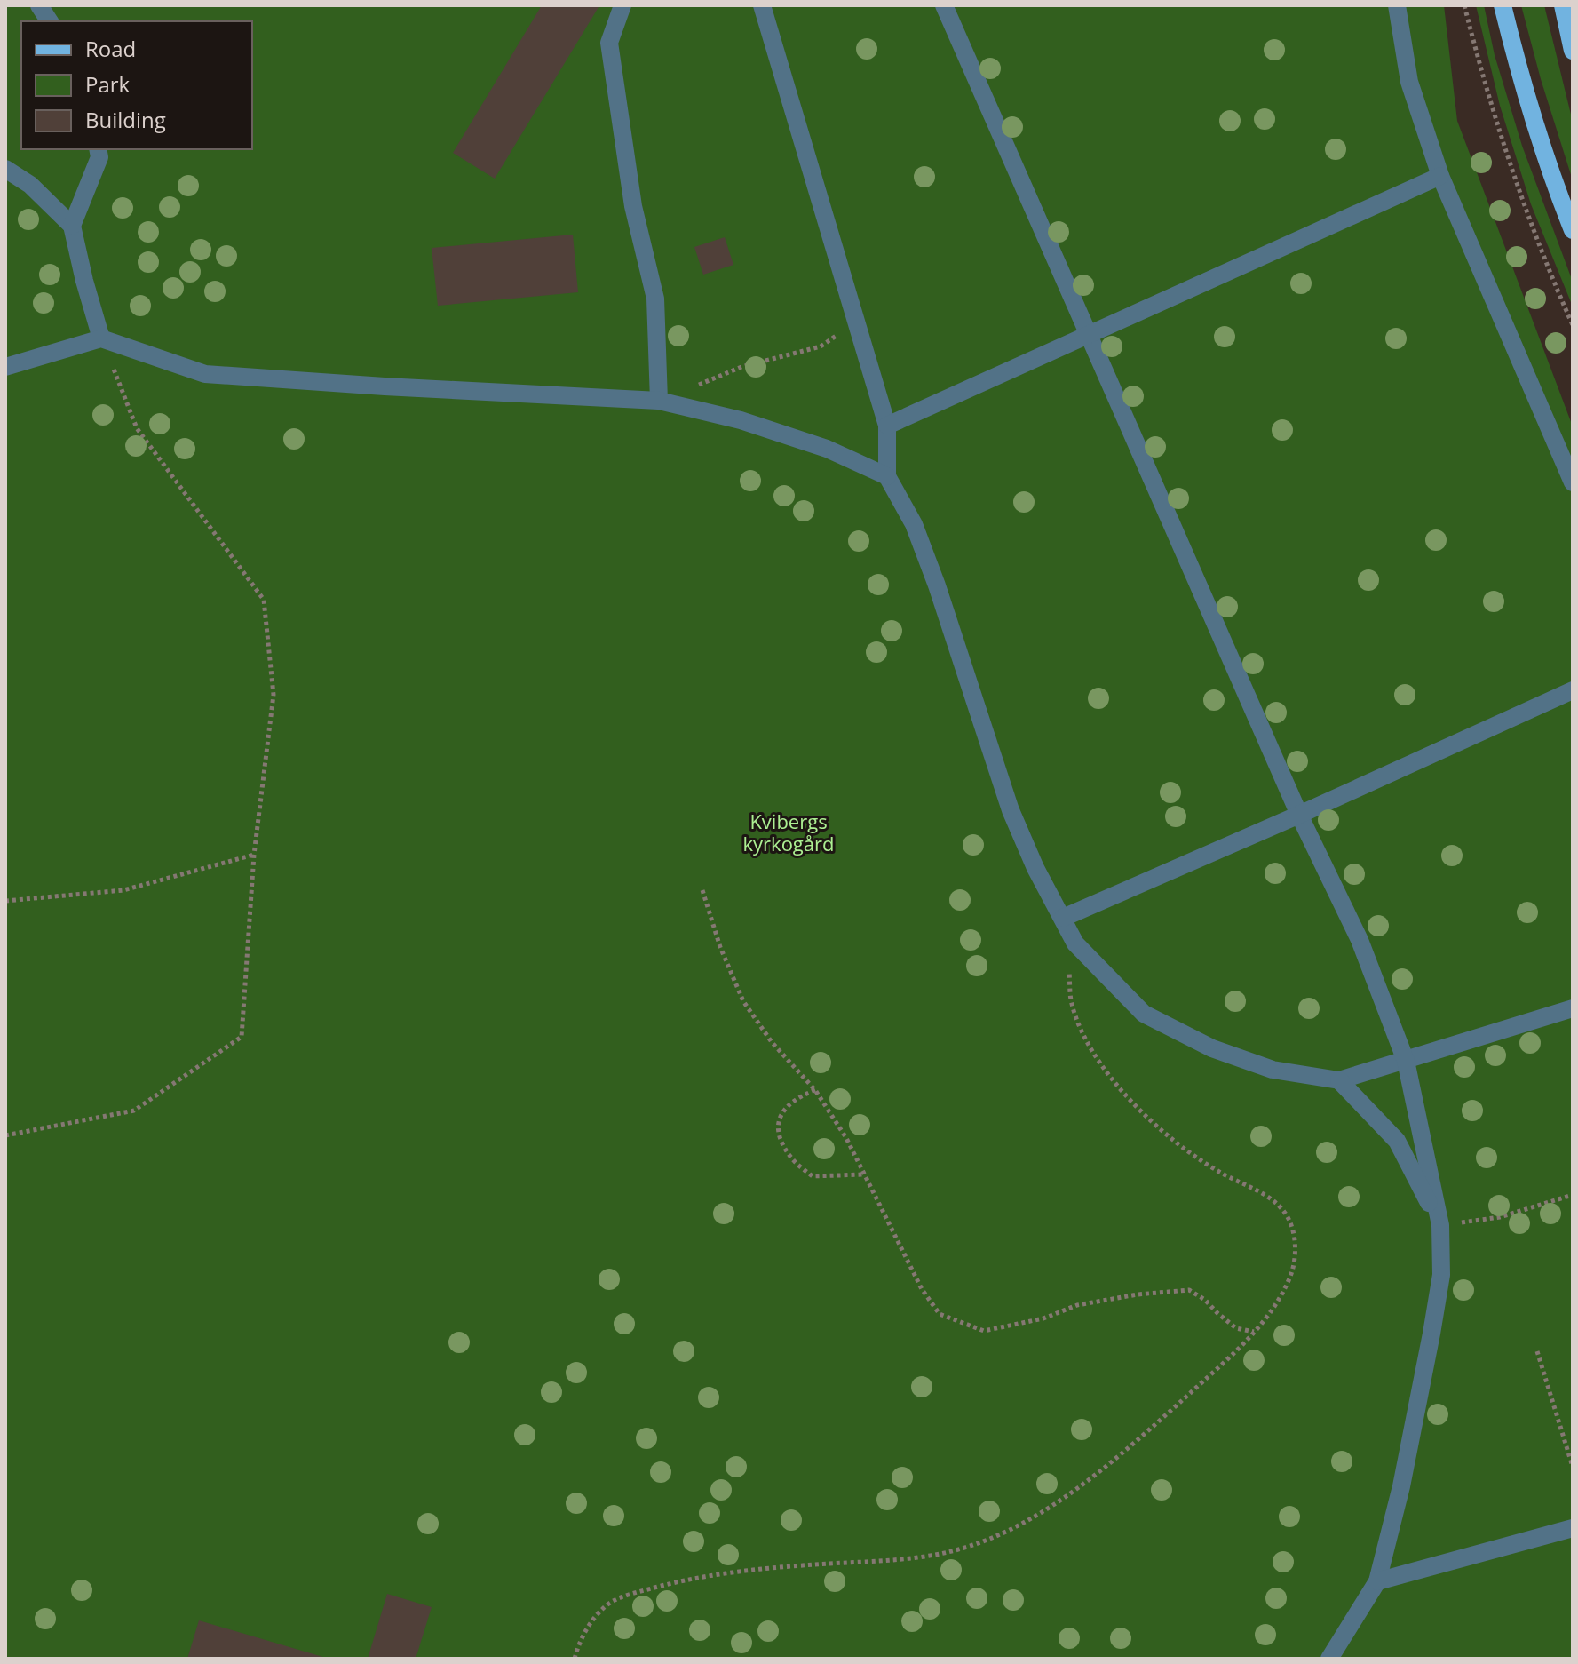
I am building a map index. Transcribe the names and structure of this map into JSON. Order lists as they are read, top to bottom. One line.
{"parks":["Kvibergs kyrkogård"],"legend":["Road","Park","Building"]}
